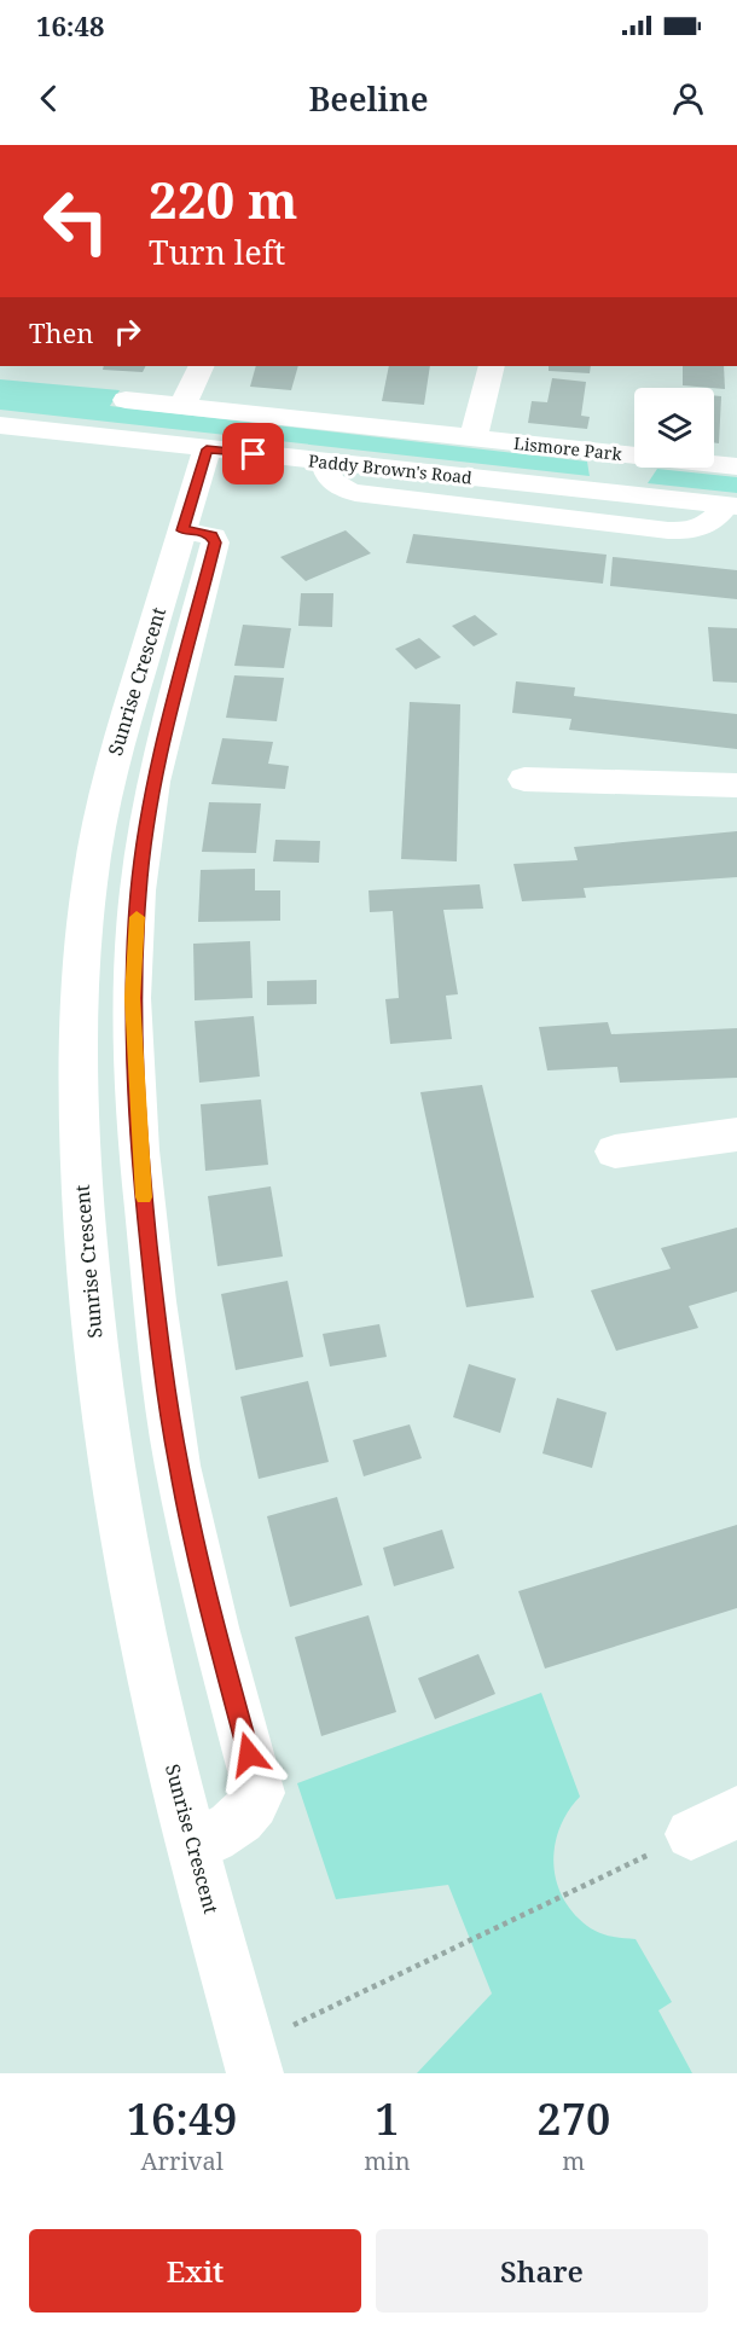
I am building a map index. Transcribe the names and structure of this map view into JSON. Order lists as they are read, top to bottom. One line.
{"streets":{"street":["Lismore Park","Paddy Brown's Road","Sunrise Crescent"]},"crossings":[["Paddy Brown's Road","Sunrise Crescent"]],"page":{"status":"16:48","header":"Beeline","turn":["220 m","Turn left"],"then":"Then","eta":["16:49","Arrival","1","min","270","m"],"buttons":["Exit","Share"]}}
